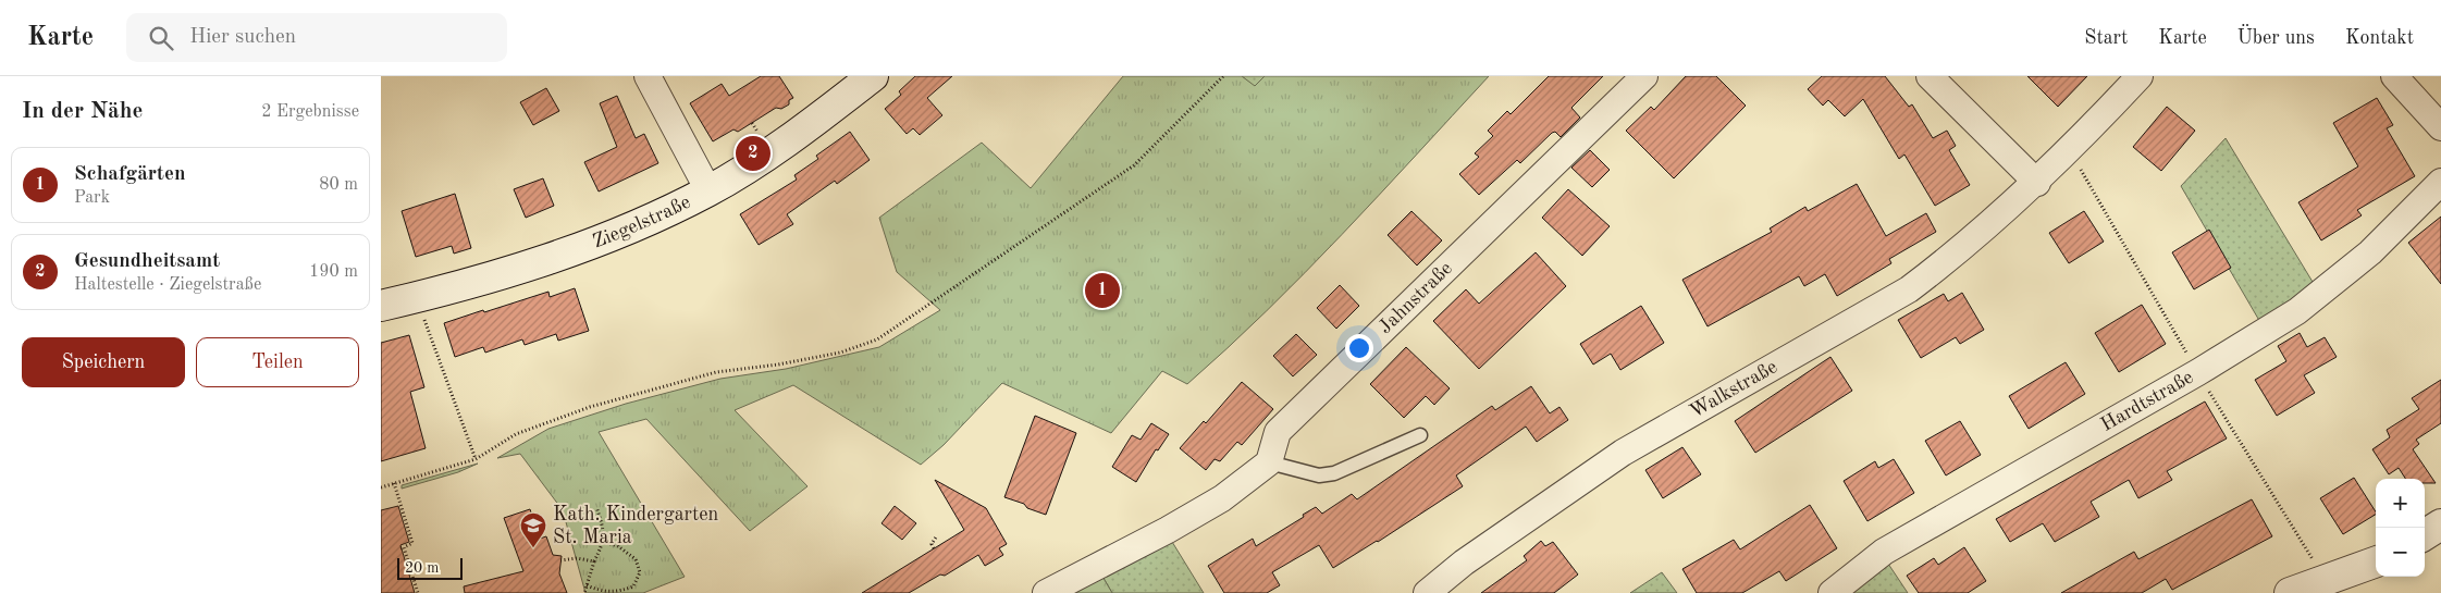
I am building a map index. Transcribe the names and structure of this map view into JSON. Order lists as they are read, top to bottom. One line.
{"streets":{"main road":["Ziegelstraße"],"street":["Jahnstraße","Walkstraße","Hardtstraße"]},"places":{"school or university":["Kath. Kindergarten St. Maria"]},"scale_bar":"20 m","page":{"header":"Karte","search":"Hier suchen","nav":["Start","Karte","Über uns","Kontakt"],"heading":["In der Nähe","2 Ergebnisse"],"pins":["2","1"],"list":[{"mark":"1","name":"Schafgärten","note":"Park","value":"80 m"},{"mark":"2","name":"Gesundheitsamt","note":"Haltestelle · Ziegelstraße","value":"190 m"}],"buttons":["Speichern","Teilen"],"map_buttons":["+","−"],"scale":"20 m"}}
